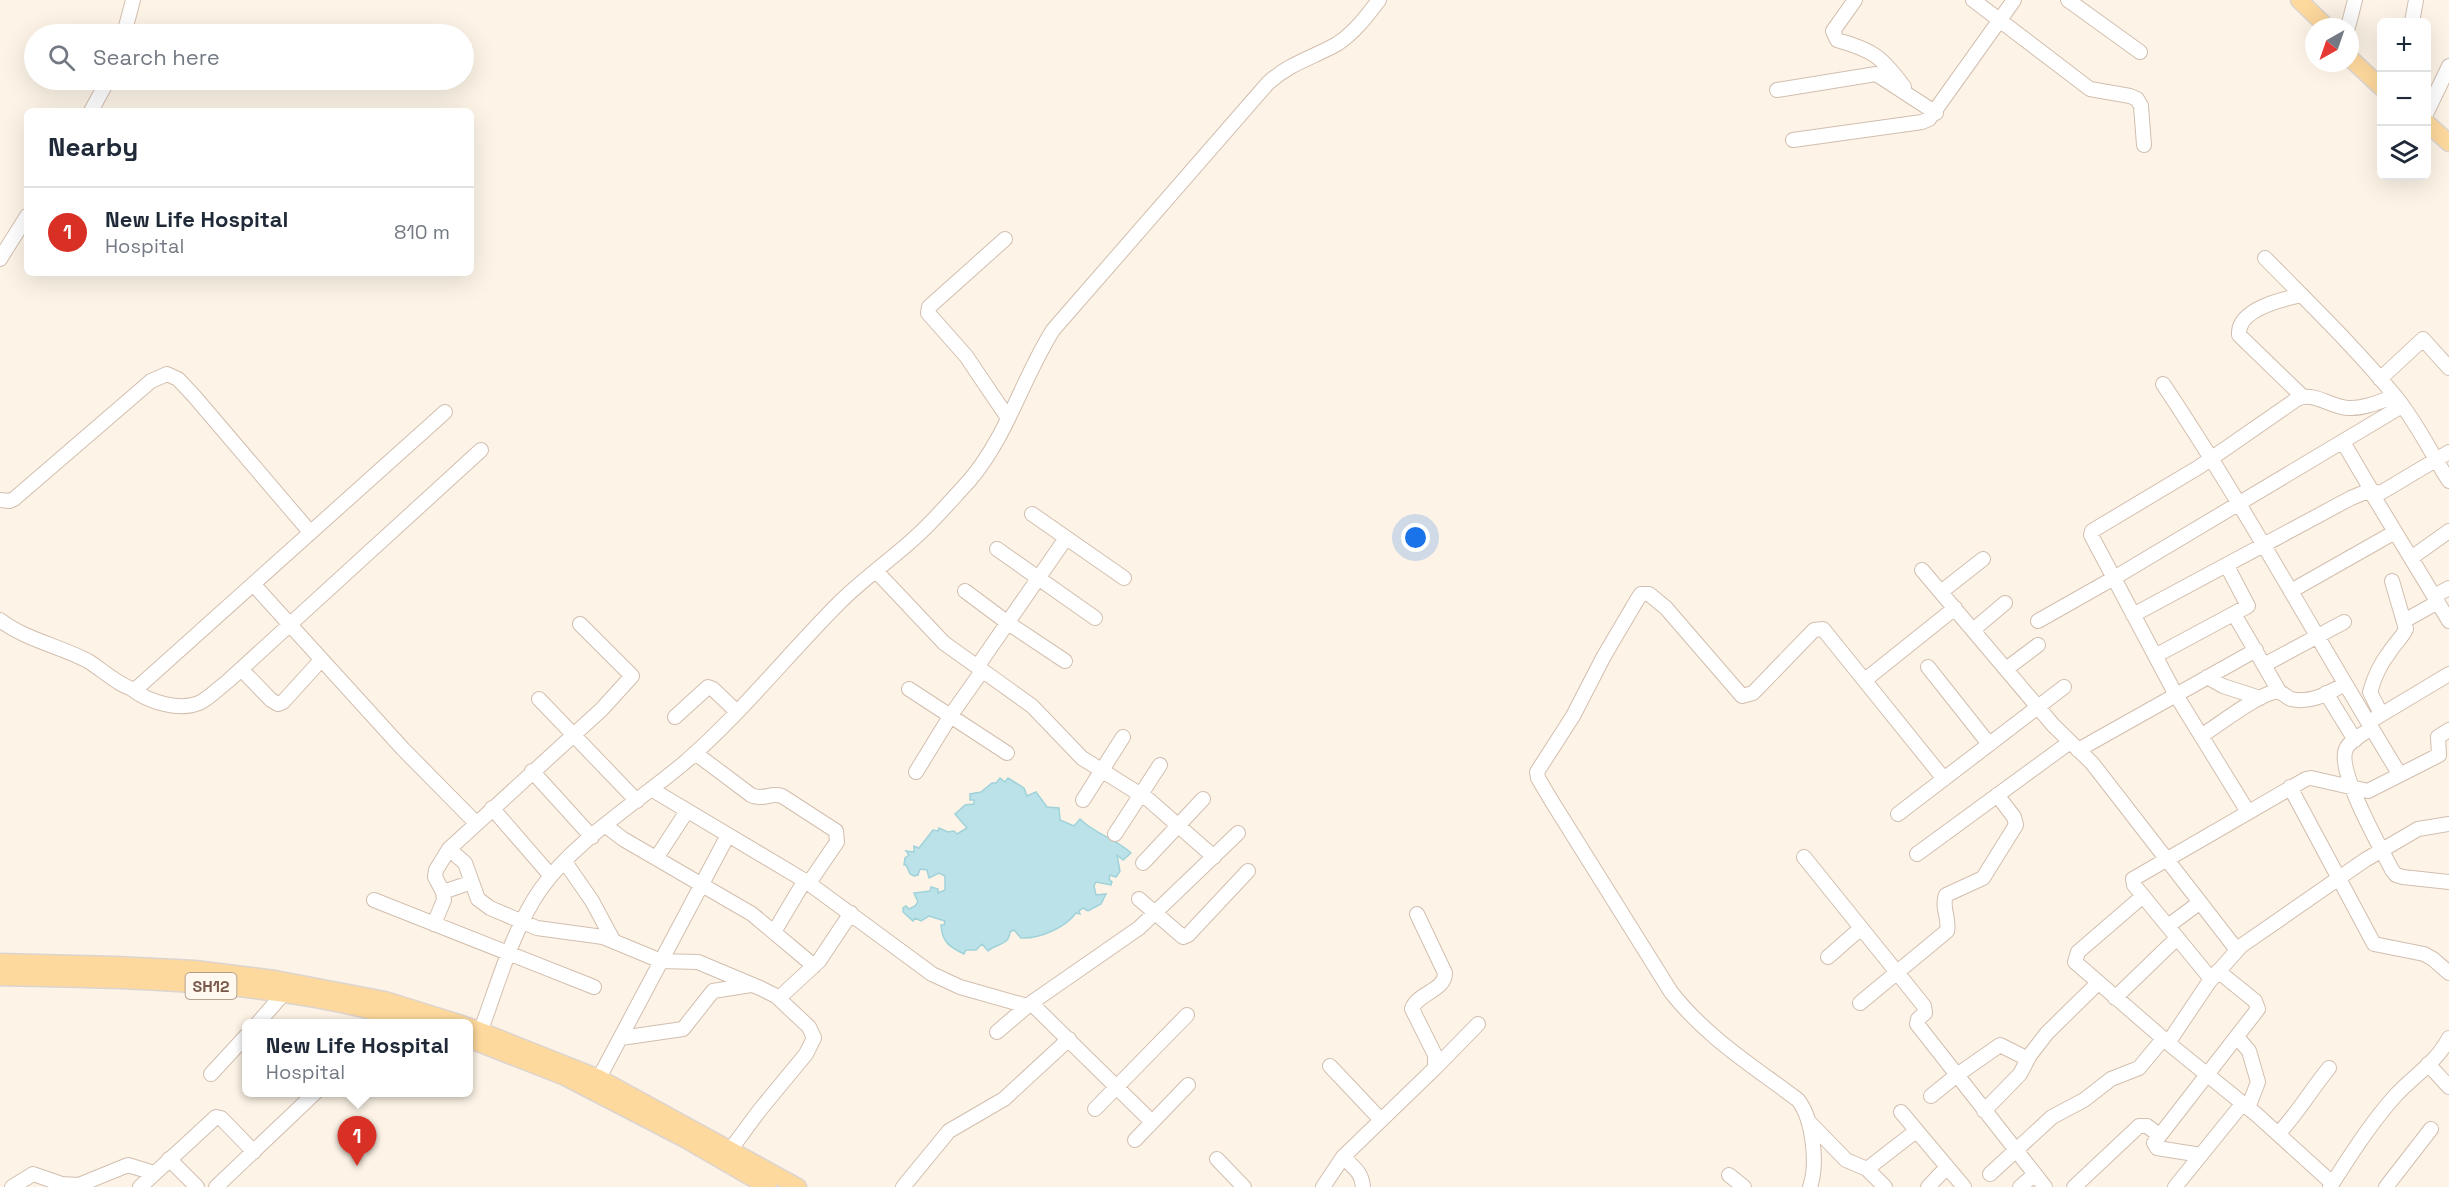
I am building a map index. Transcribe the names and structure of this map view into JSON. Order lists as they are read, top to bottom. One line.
{"streets":{"main road":["SH12"]},"north":"bottom left","page":{"map_buttons":["+","−"],"search":"Search here","heading":"Nearby","list":[{"mark":"1","name":"New Life Hospital","note":"Hospital","value":"810 m"}],"popup":["New Life Hospital","Hospital"],"pins":"1"}}
